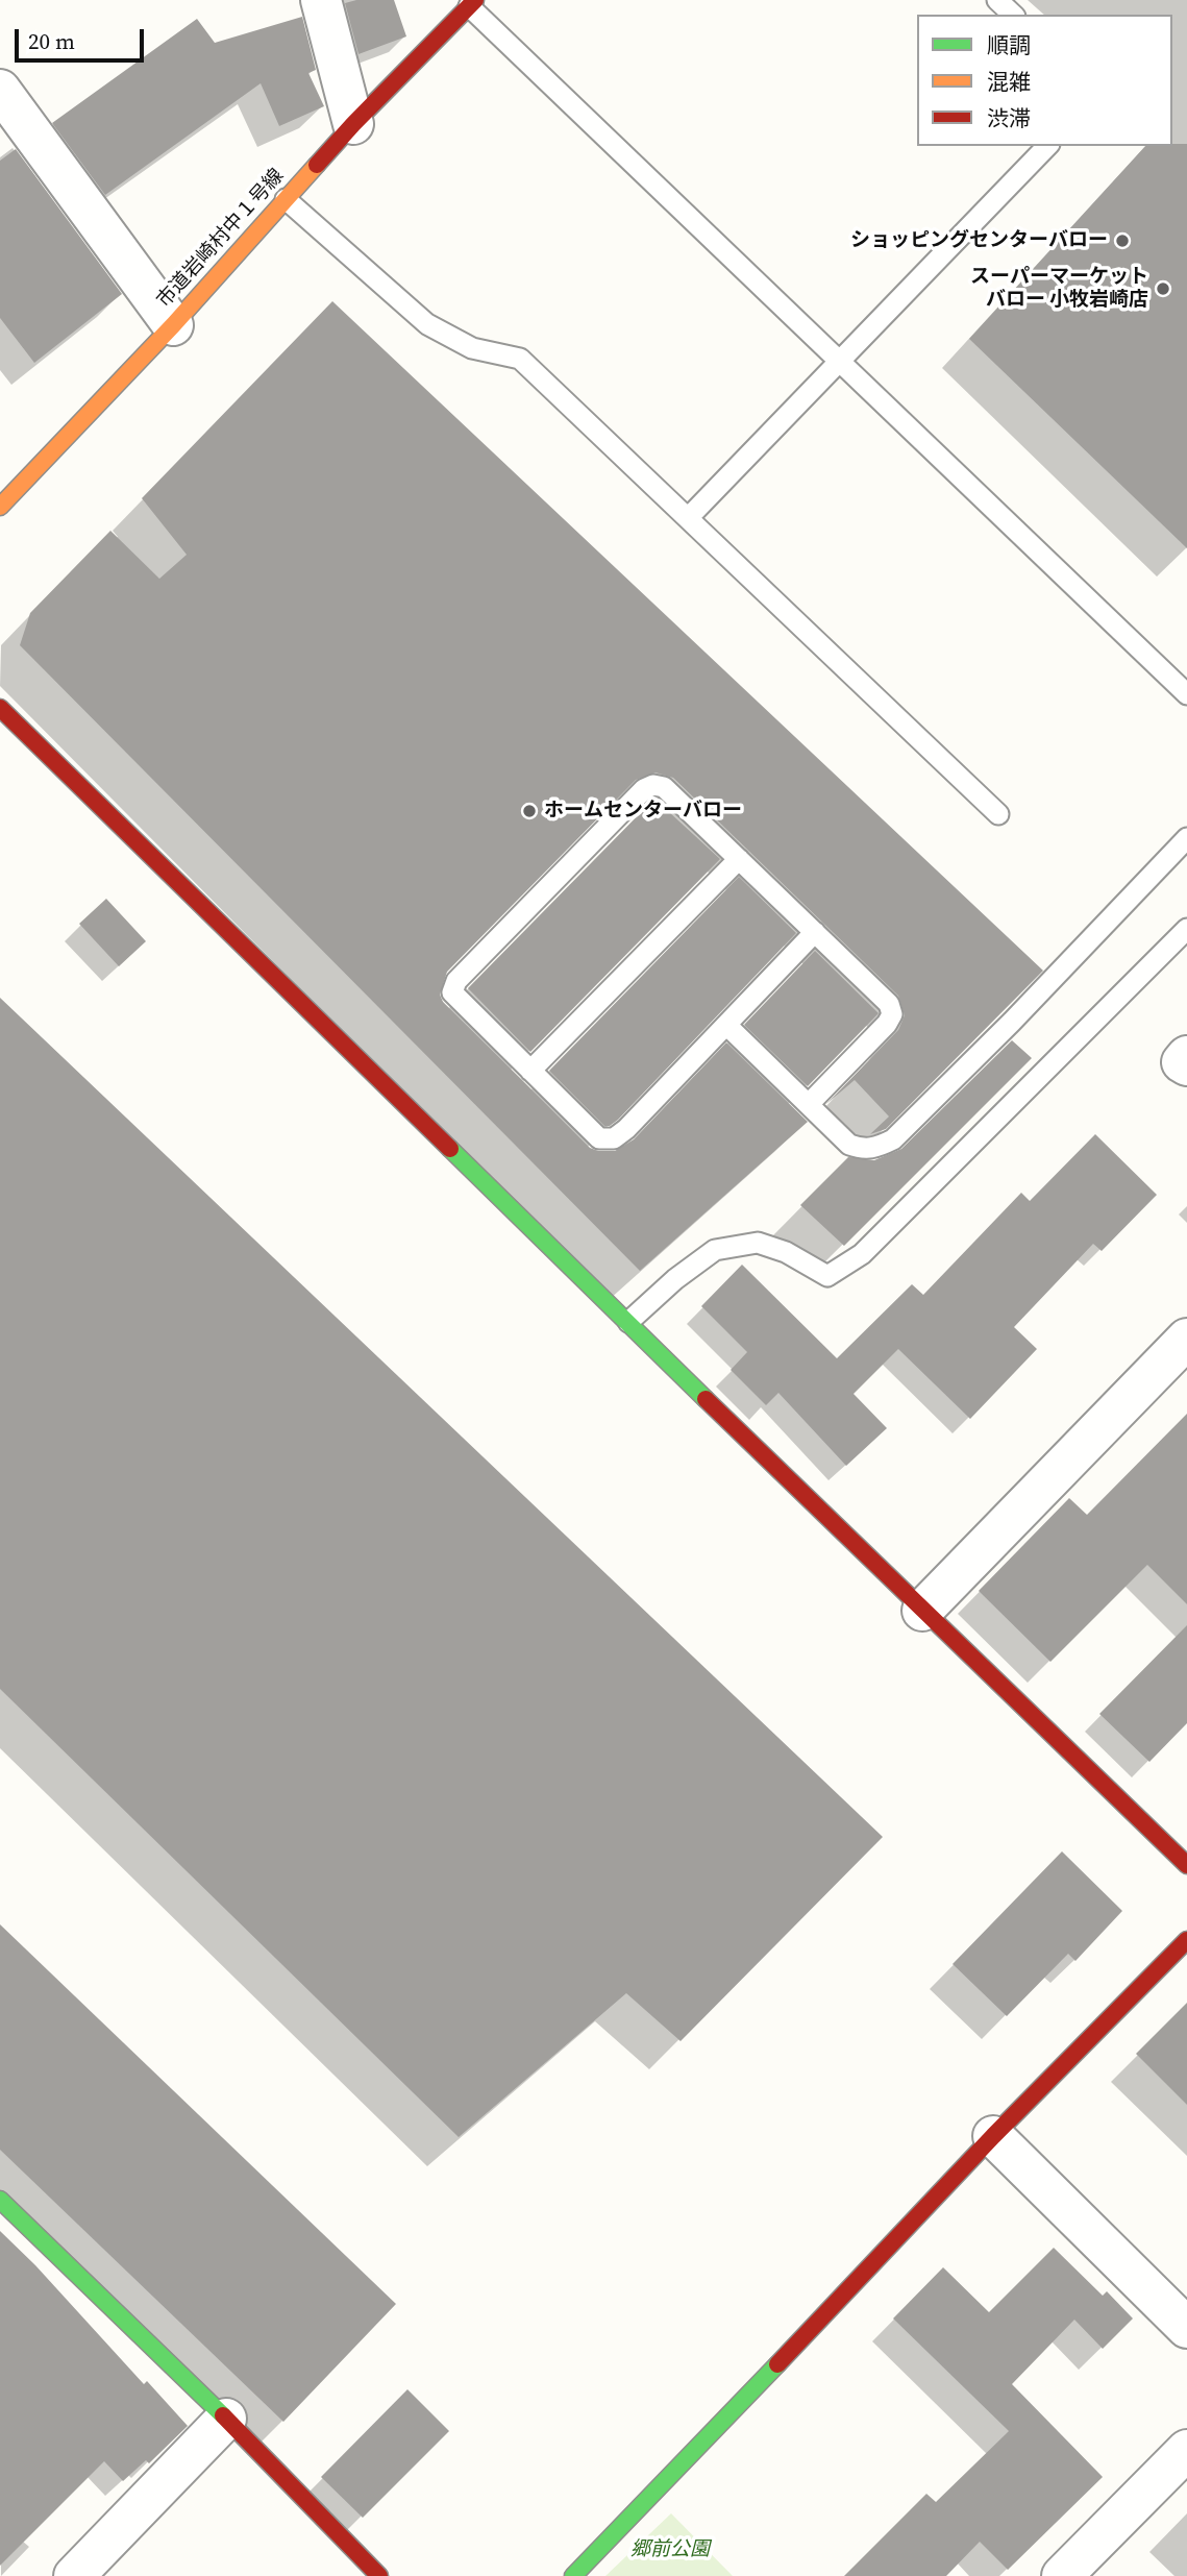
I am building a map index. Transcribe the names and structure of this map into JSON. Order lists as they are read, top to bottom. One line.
{"streets":{"street":["市道岩崎村中１号線"]},"parks":["郷前公園"],"places":["ショッピングセンターバロー","スーパーマーケット バロー 小牧岩崎店","ホームセンターバロー"],"legend":["順調","混雑","渋滞"],"scale_bar":"20 m"}
